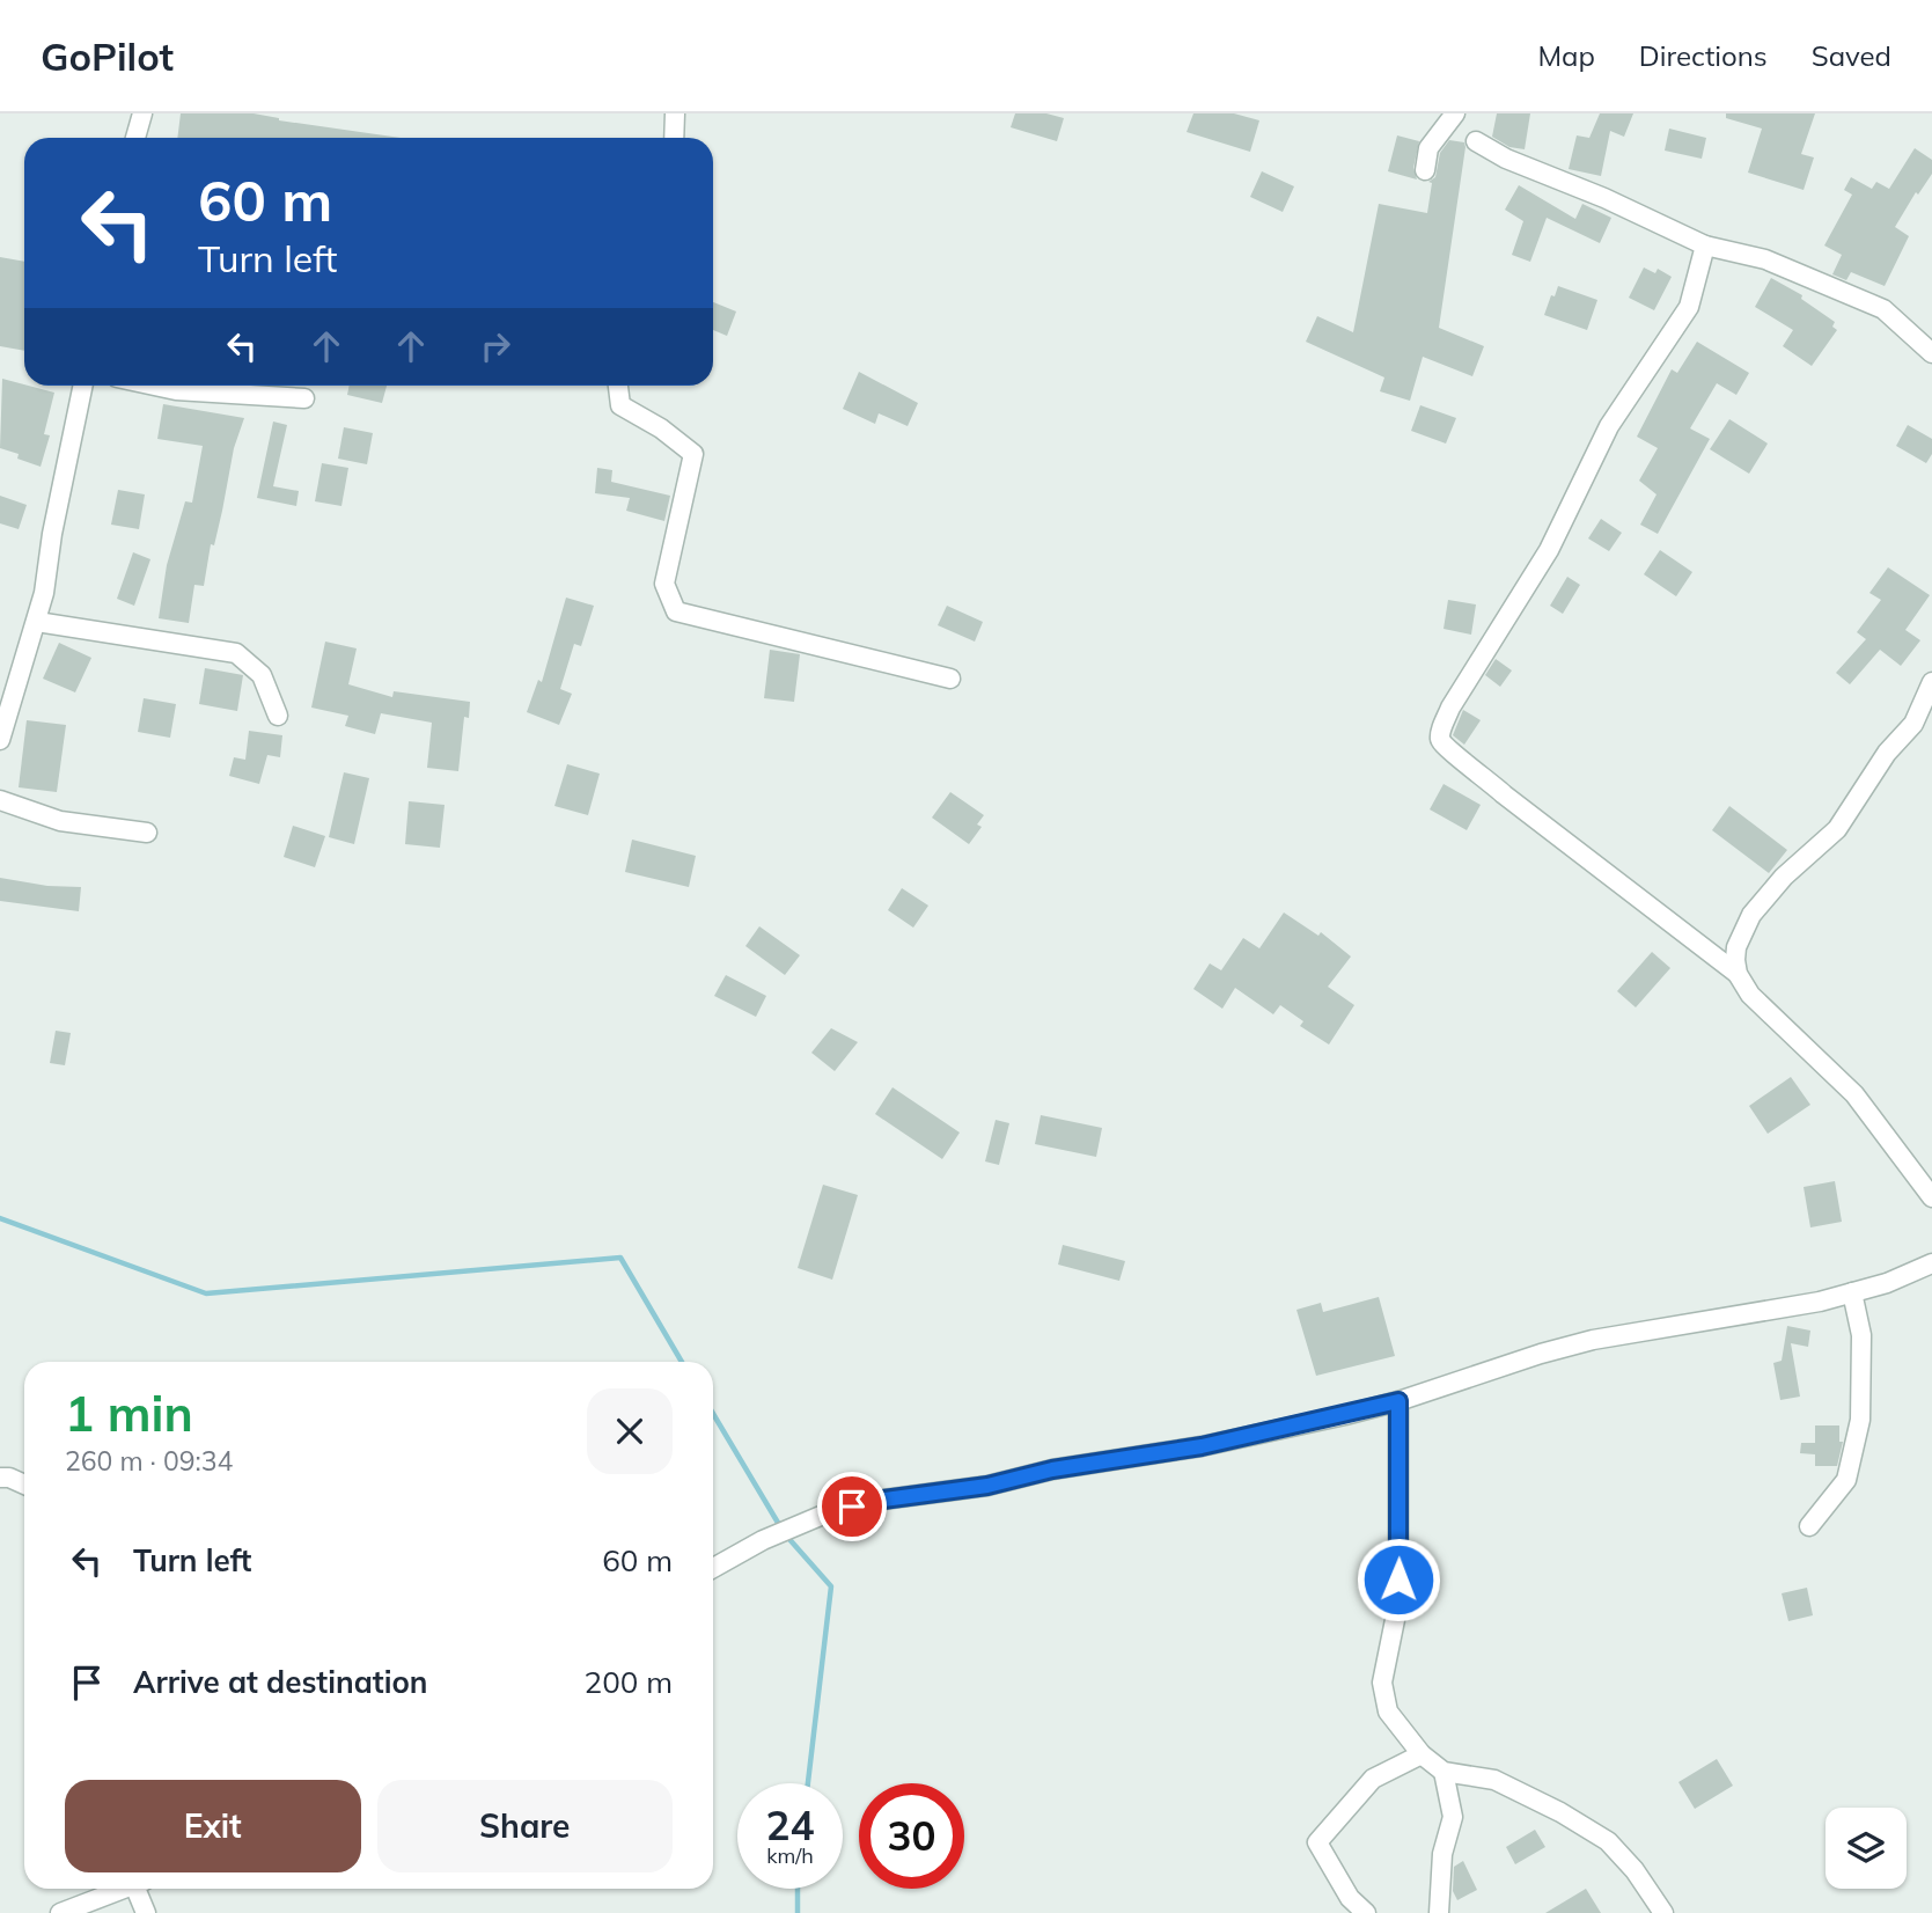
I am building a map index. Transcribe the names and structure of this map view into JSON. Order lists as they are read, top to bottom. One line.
{"page":{"header":"GoPilot","nav":["Map","Directions","Saved"],"turn":["60 m","Turn left"],"heading":["1 min","260 m · 09:34"],"list":[{"name":"Turn left","value":"60 m"},{"name":"Arrive at destination","value":"200 m"}],"buttons":["Exit","Share"],"speed":"24 km/h","limit":"30"}}
